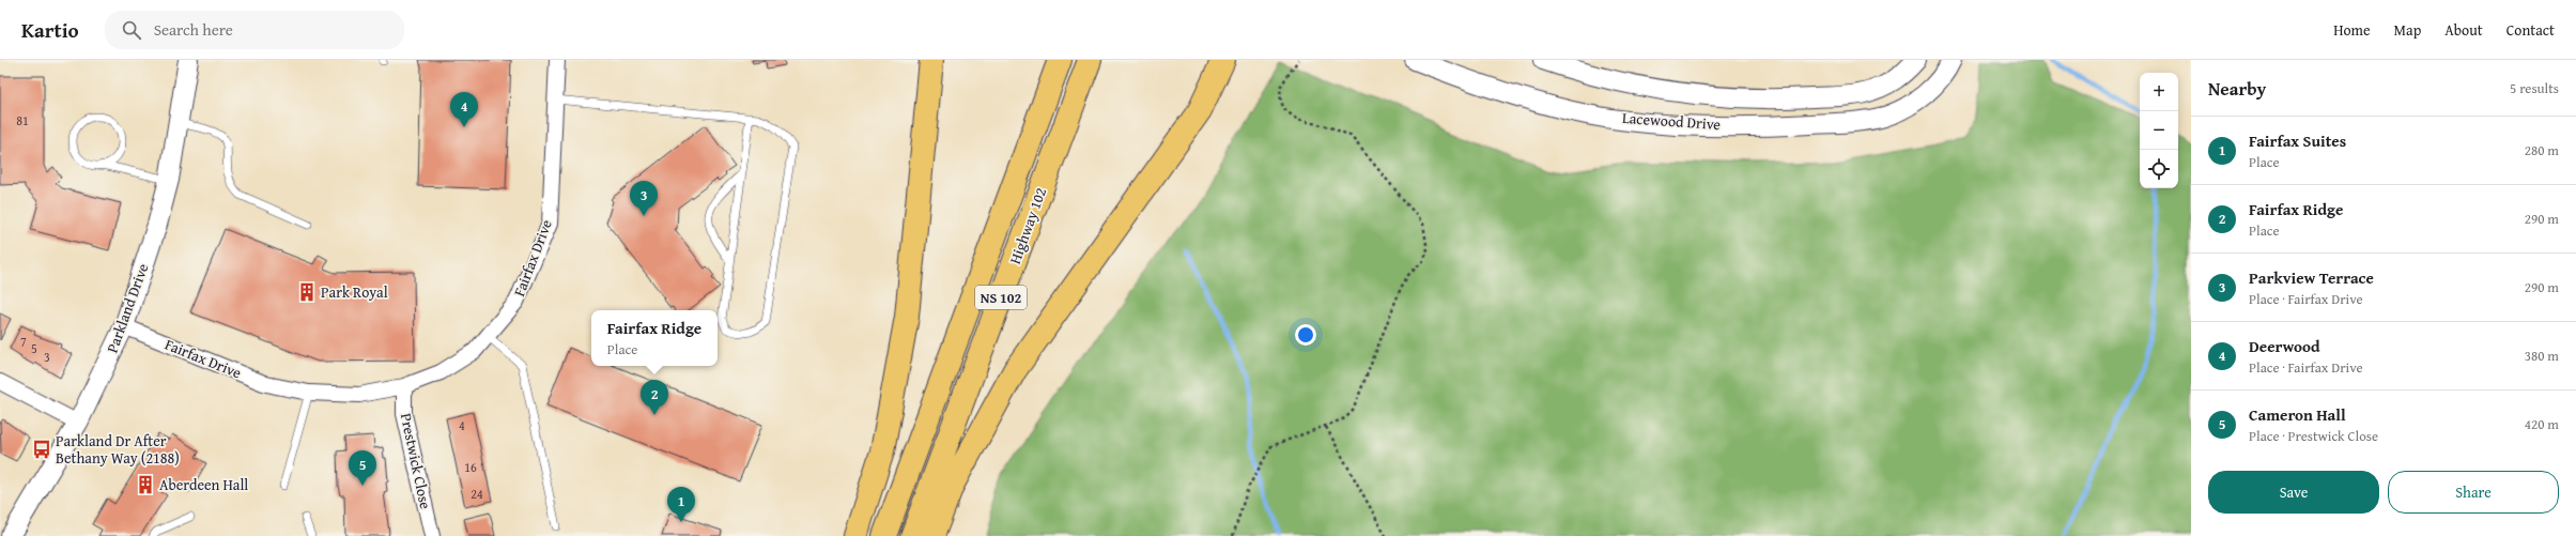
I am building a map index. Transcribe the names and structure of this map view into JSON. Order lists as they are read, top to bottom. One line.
{"streets":{"highway":["Highway 102","NS 102"],"street":["Lacewood Drive","Fairfax Drive","Parkland Drive","Prestwick Close"]},"crossings":[["Fairfax Drive","Parkland Drive"],["Fairfax Drive","Prestwick Close"]],"places":{"building":["Park Royal","Aberdeen Hall"],"bus stop":["Parkland Dr After Bethany Way (2188)"]},"house_numbers":["81","7","5","3","4","16","24"],"page":{"header":"Kartio","search":"Search here","nav":["Home","Map","About","Contact"],"heading":["Nearby","5 results"],"map_buttons":["+","−"],"pins":["4","3","2","5","1"],"list":[{"mark":"1","name":"Fairfax Suites","note":"Place","value":"280 m"},{"mark":"2","name":"Fairfax Ridge","note":"Place","value":"290 m"},{"mark":"3","name":"Parkview Terrace","note":"Place · Fairfax Drive","value":"290 m"},{"mark":"4","name":"Deerwood","note":"Place · Fairfax Drive","value":"380 m"},{"mark":"5","name":"Cameron Hall","note":"Place · Prestwick Close","value":"420 m"}],"popup":["Fairfax Ridge","Place"],"buttons":["Save","Share"]}}
